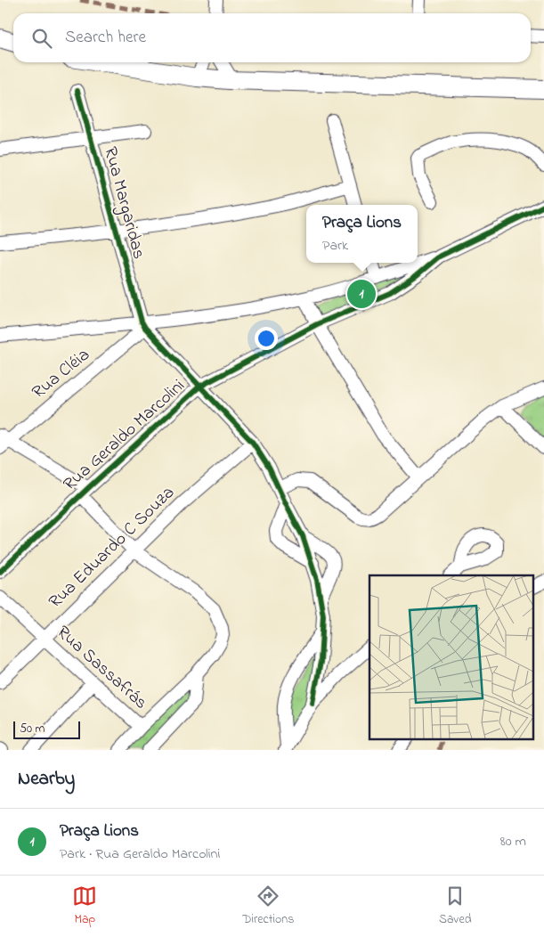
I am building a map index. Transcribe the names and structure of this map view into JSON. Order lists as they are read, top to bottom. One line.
{"streets":{"street":["Rua Margaridas","Rua Cléia","Rua Geraldo Marcolini","Rua Eduardo C Souza","Rua Sassafrás"]},"crossings":[["Rua Margaridas","Rua Cléia"],["Rua Eduardo C Souza","Rua Sassafrás"]],"scale_bar":"50 m","page":{"search":"Search here","popup":["Praça Lions","Park"],"pins":"1","scale":"50 m","heading":"Nearby","list":[{"mark":"1","name":"Praça Lions","note":"Park · Rua Geraldo Marcolini","value":"80 m"}],"nav":["Map","Directions","Saved"]}}
